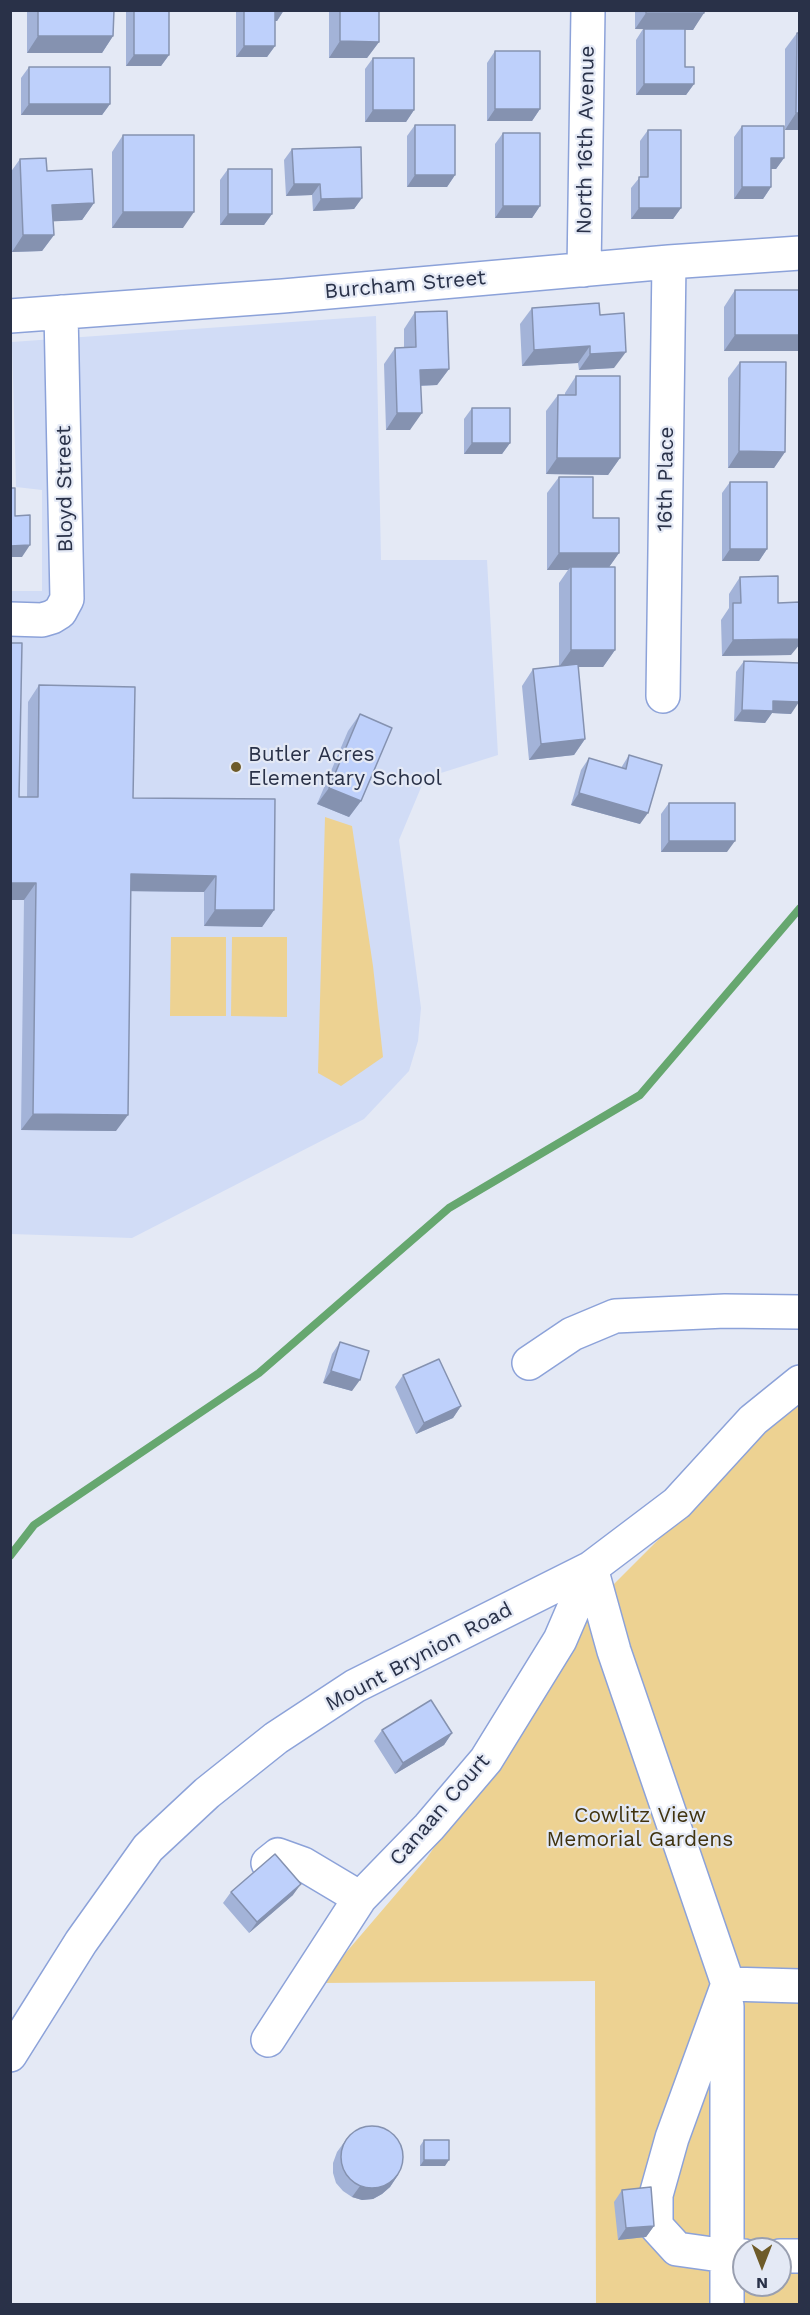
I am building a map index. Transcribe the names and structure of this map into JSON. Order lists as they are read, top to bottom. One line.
{"streets":{"street":["North 16th Avenue","Burcham Street","16th Place","Bloyd Street","Mount Brynion Road","Canaan Court"]},"crossings":[["North 16th Avenue","Burcham Street"],["Burcham Street","16th Place"],["Burcham Street","Bloyd Street"],["Mount Brynion Road","Canaan Court"]],"parks":["Cowlitz View Memorial Gardens"],"places":["Butler Acres Elementary School"],"north":"bottom"}
